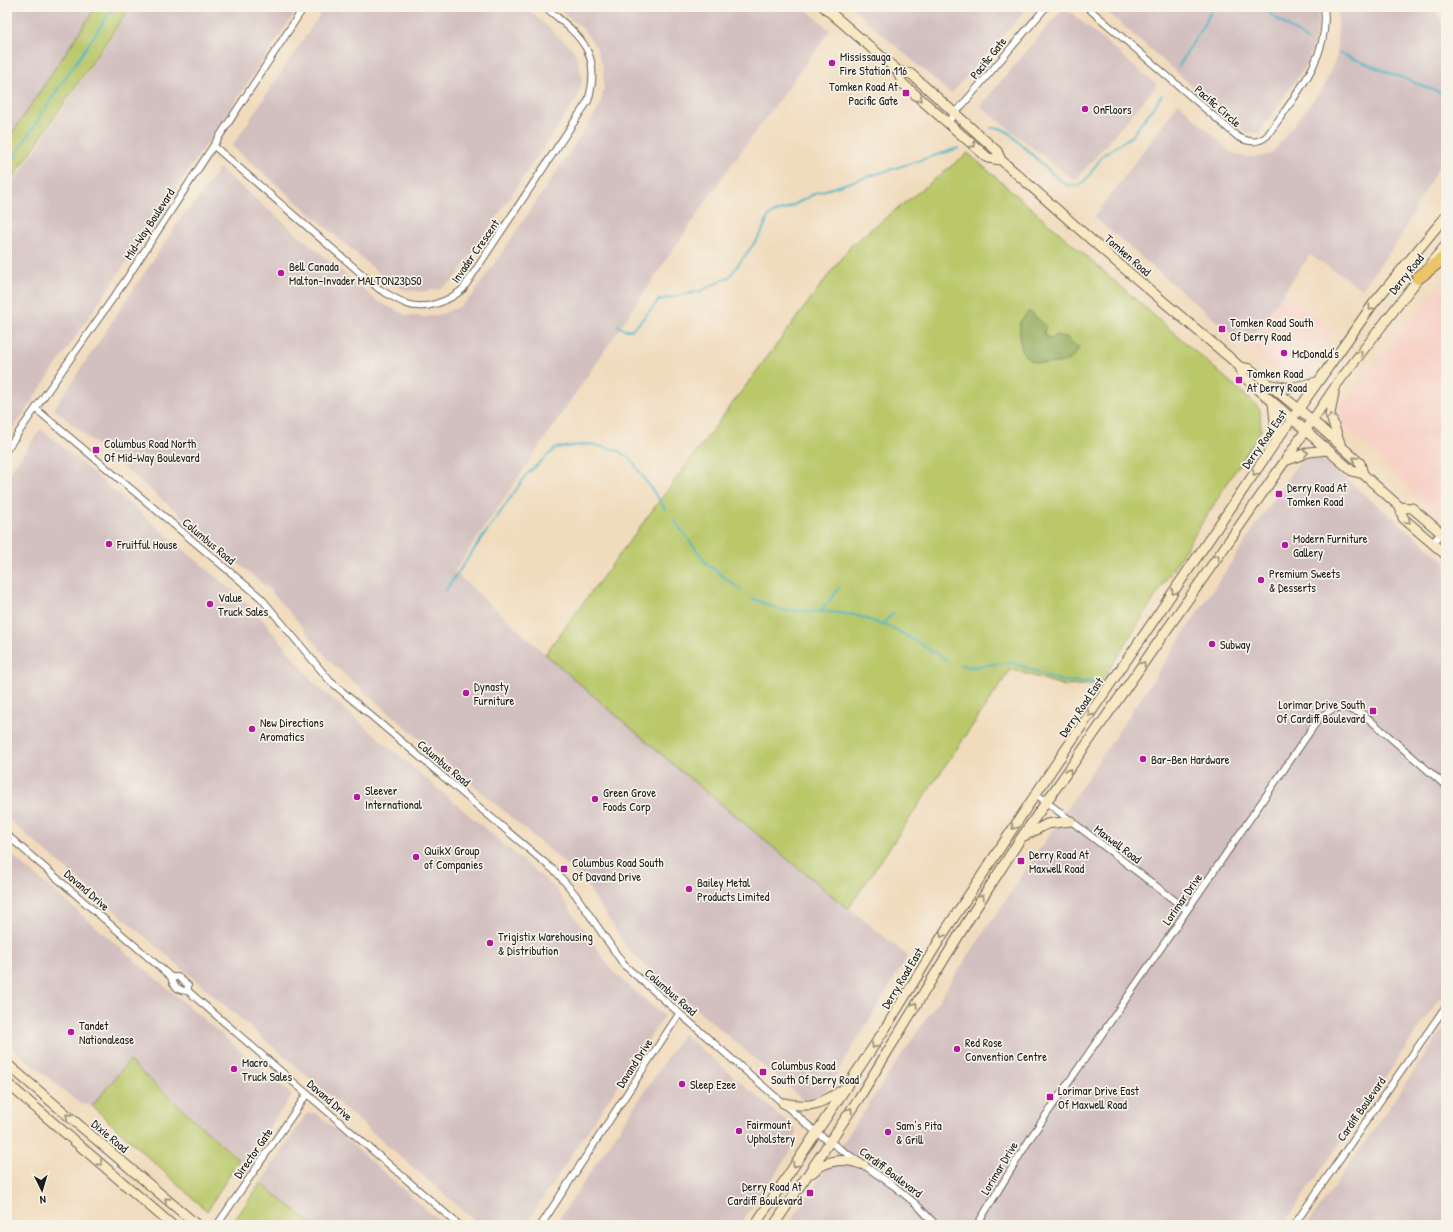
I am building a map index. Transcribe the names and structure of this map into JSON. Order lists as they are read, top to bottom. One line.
{"streets":{"main road":["Tomken Road","Derry Road","Derry Road East","Dixie Road"],"street":["Pacific Gate","Pacific Circle","Mid-Way Boulevard","Invader Crescent","Columbus Road","Maxwell Road","Davand Drive","Lorimar Drive","Cardiff Boulevard","Director Gate"]},"crossings":[["Pacific Gate","Tomken Road"],["Mid-Way Boulevard","Invader Crescent"],["Mid-Way Boulevard","Columbus Road"],["Tomken Road","Derry Road East"],["Derry Road","Derry Road East"],["Derry Road East","Columbus Road"],["Derry Road East","Maxwell Road"],["Derry Road East","Cardiff Boulevard"],["Columbus Road","Davand Drive"],["Columbus Road","Cardiff Boulevard"],["Maxwell Road","Lorimar Drive"],["Davand Drive","Director Gate"]],"places":{"other":["Mississauga Fire Station 116","OnFloors","Bell Canada Malton-Invader MALTON23DS0","McDonald's","Fruitful House","Modern Furniture Gallery","Premium Sweets & Desserts","Value Truck Sales","Subway","Dynasty Furniture","New Directions Aromatics","Bar-Ben Hardware","Sleever International","Green Grove Foods Corp","QuikX Group of Companies","Bailey Metal Products Limited","Trigistix Warehousing & Distribution","Tandet Nationalease","Red Rose Convention Centre","Macro Truck Sales","Sleep Ezee","Fairmount Upholstery","Sam’s Pita & Grill"],"transit":["Tomken Road At Pacific Gate","Tomken Road South Of Derry Road","Tomken Road At Derry Road","Columbus Road North Of Mid-Way Boulevard","Derry Road At Tomken Road","Lorimar Drive South Of Cardiff Boulevard","Derry Road At Maxwell Road","Columbus Road South Of Davand Drive","Columbus Road South Of Derry Road","Lorimar Drive East Of Maxwell Road","Derry Road At Cardiff Boulevard"]},"north":"bottom"}
